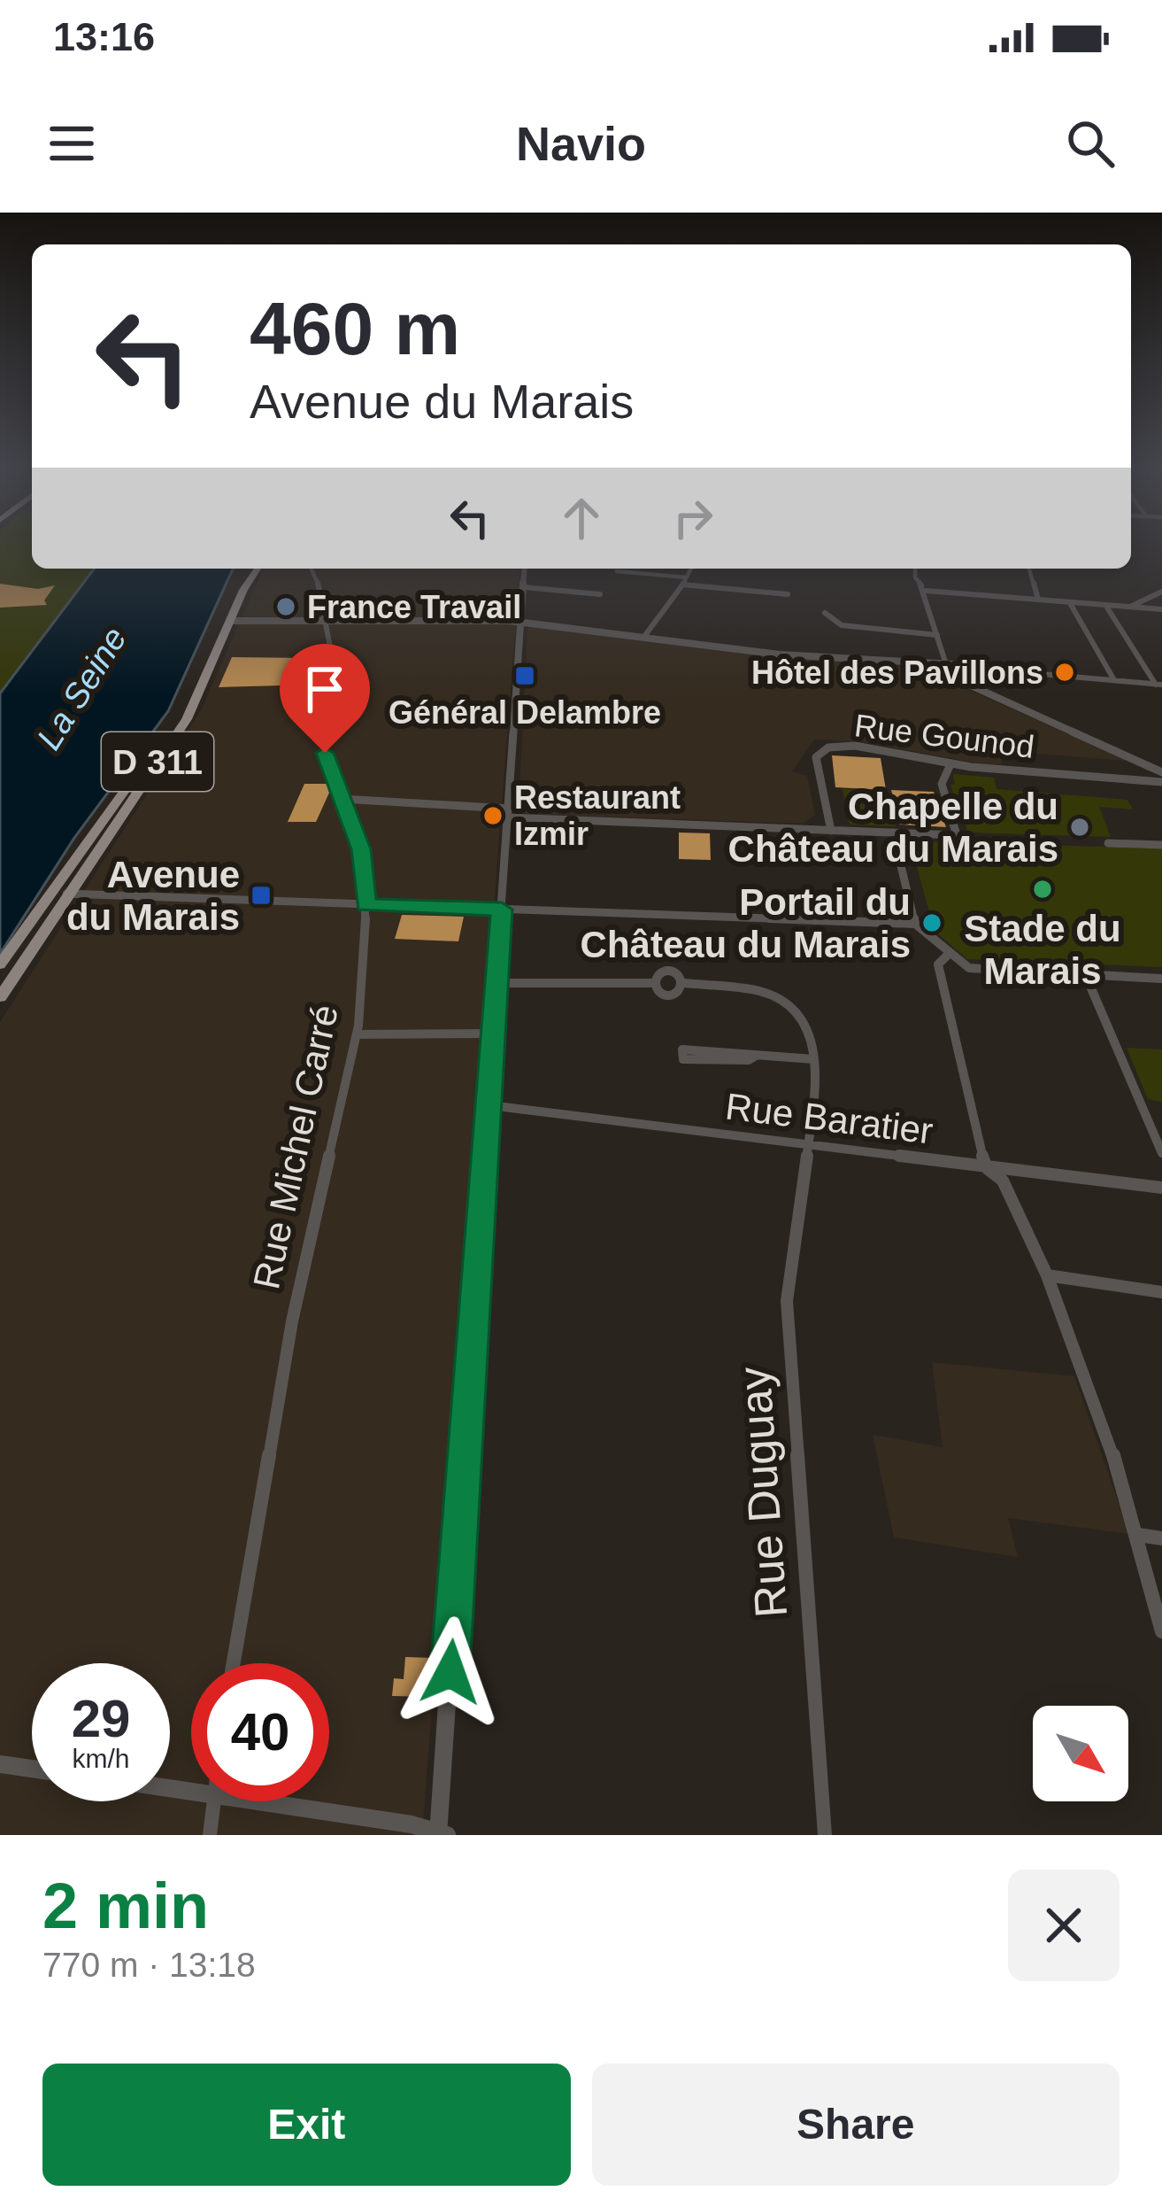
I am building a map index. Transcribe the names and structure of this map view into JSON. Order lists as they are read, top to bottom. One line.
{"streets":{"main road":["D 311"],"street":["Rue Gounod","Rue Baratier","Rue Michel Carré","Rue Duguay"]},"crossings":[["Rue Baratier","Rue Duguay"]],"water":["La Seine"],"places":{"other":["France Travail","Hôtel des Pavillons","Restaurant Izmir","Chapelle du Château du Marais","Stade du Marais","Portail du Château du Marais"],"transit":["Général Delambre","Avenue du Marais"]},"north":"bottom right","page":{"status":"13:16","header":"Navio","turn":["460 m","Avenue du Marais"],"speed":"29 km/h","limit":"40","heading":["2 min","770 m · 13:18"],"buttons":["Exit","Share"]}}
